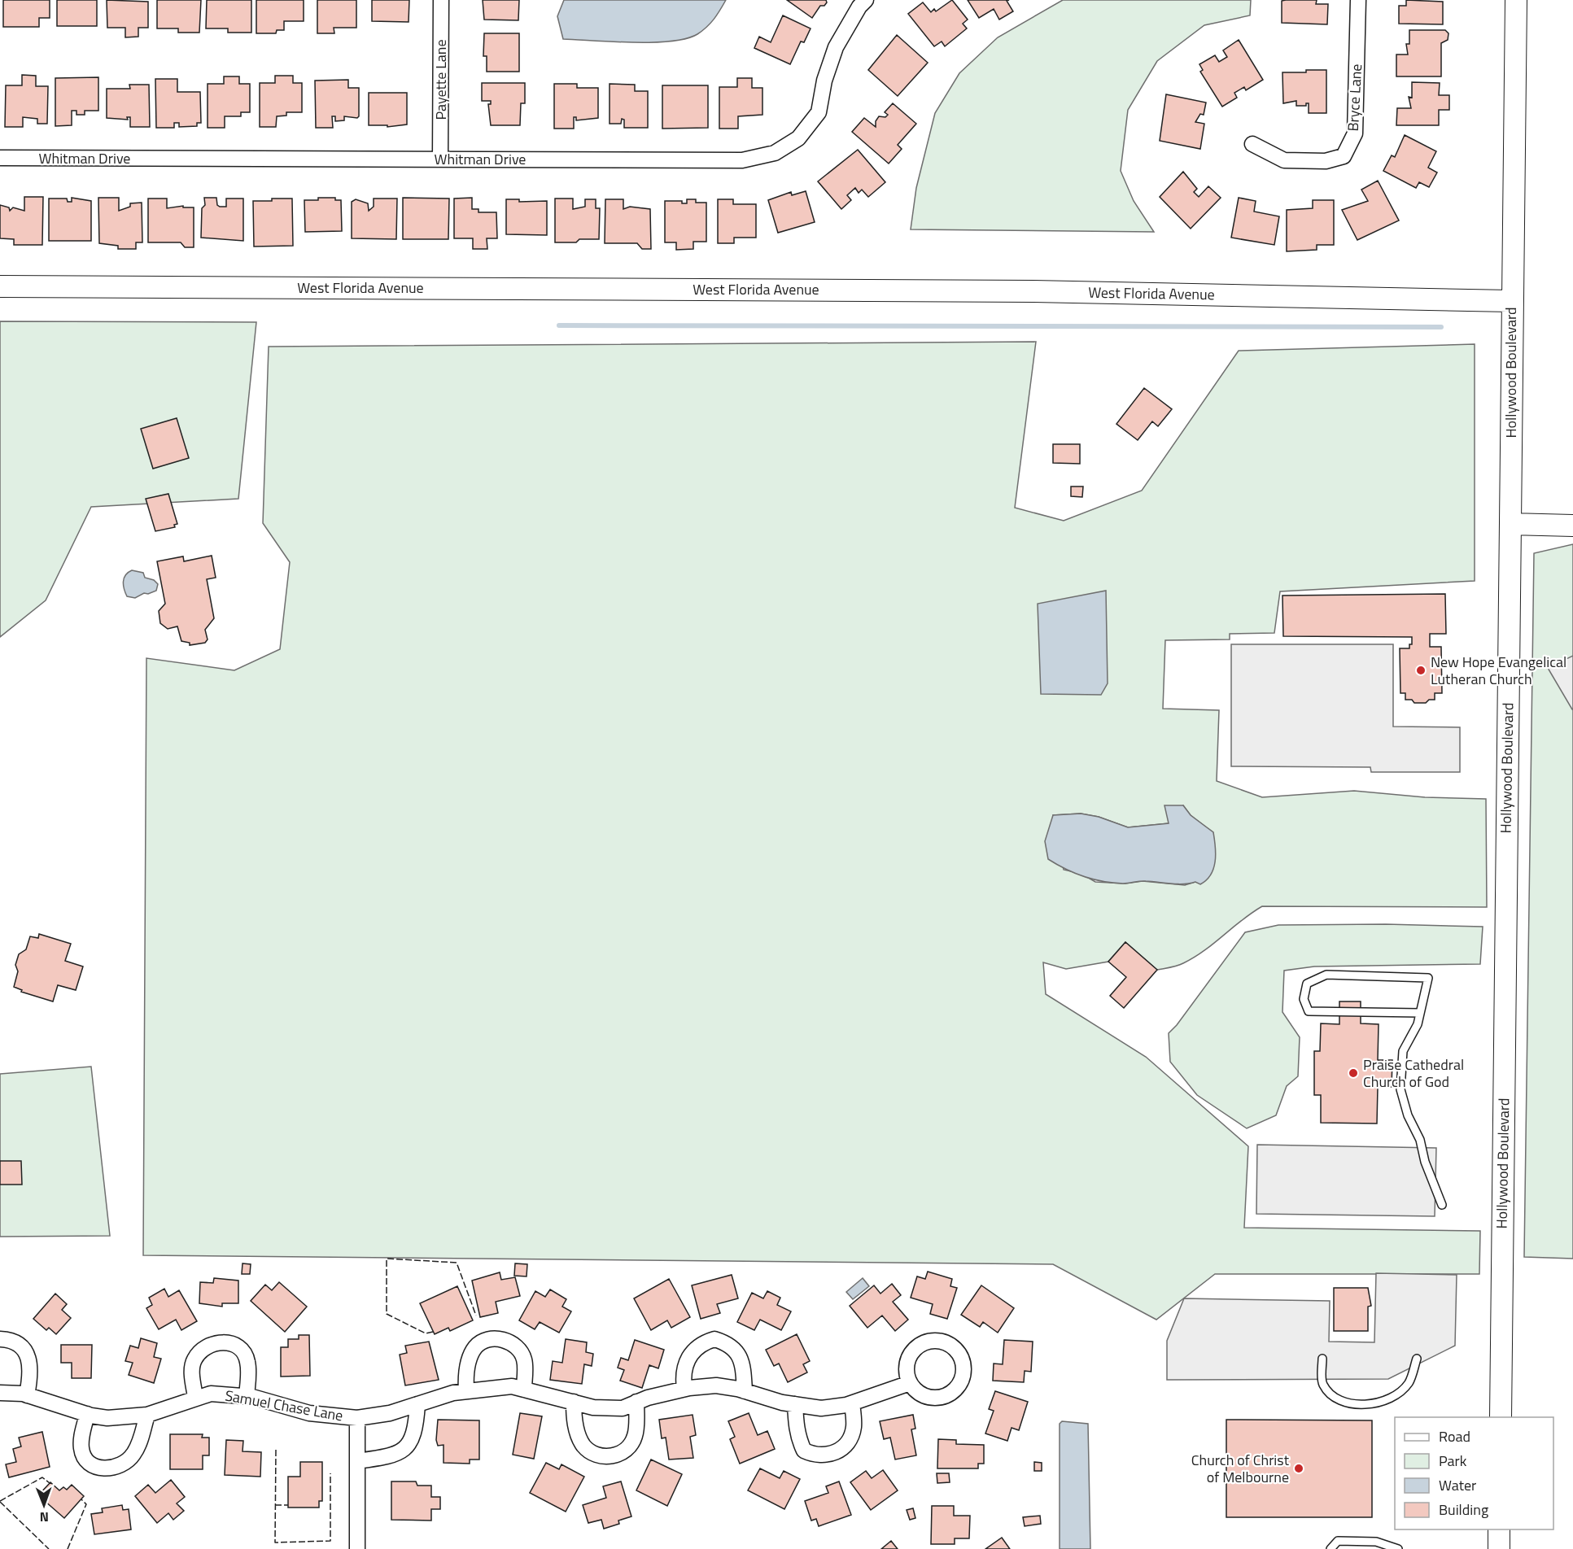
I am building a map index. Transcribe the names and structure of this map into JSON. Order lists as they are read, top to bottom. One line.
{"streets":{"street":["Payette Lane","Bryce Lane","Whitman Drive","West Florida Avenue","Hollywood Boulevard","Samuel Chase Lane"]},"crossings":[["Payette Lane","Whitman Drive"],["West Florida Avenue","Hollywood Boulevard"]],"places":["New Hope Evangelical Lutheran Church","Praise Cathedral Church of God","Church of Christ of Melbourne"],"legend":["Road","Park","Water","Building"],"north":"bottom"}
